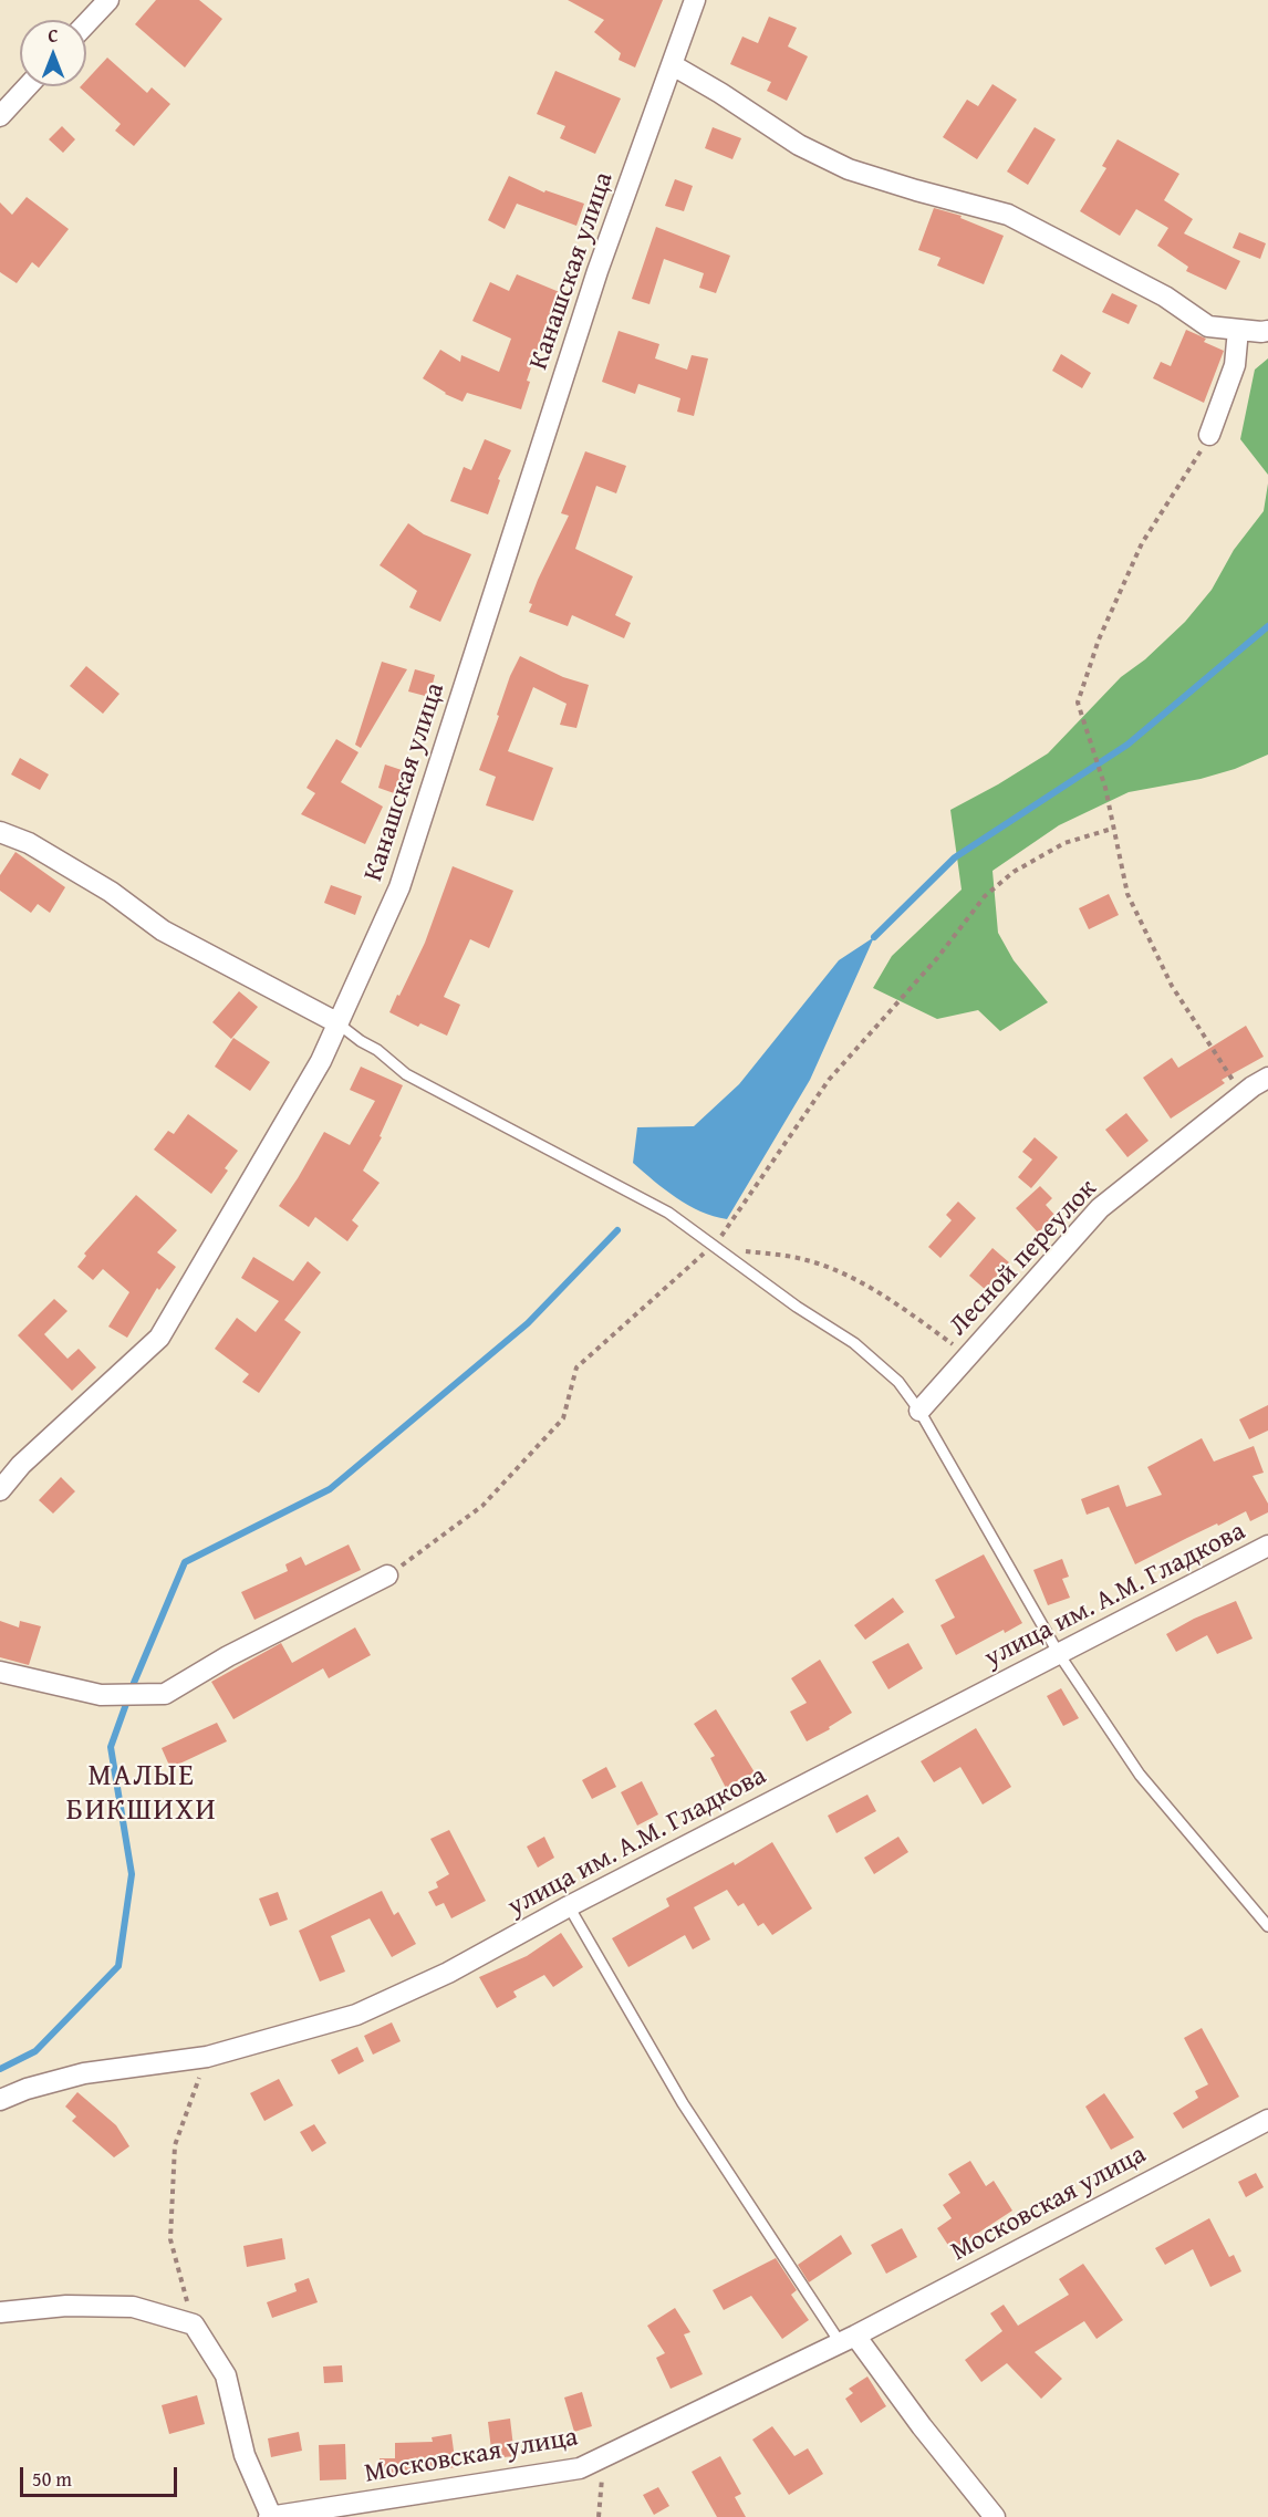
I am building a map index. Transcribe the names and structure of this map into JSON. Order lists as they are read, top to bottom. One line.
{"streets":{"street":["Канашская улица","Лесной переулок","улица им. А.М. Гладкова","Московская улица"]},"districts":["МАЛЫЕ БИКШИХИ"],"scale_bar":"50 m","north":"top"}
